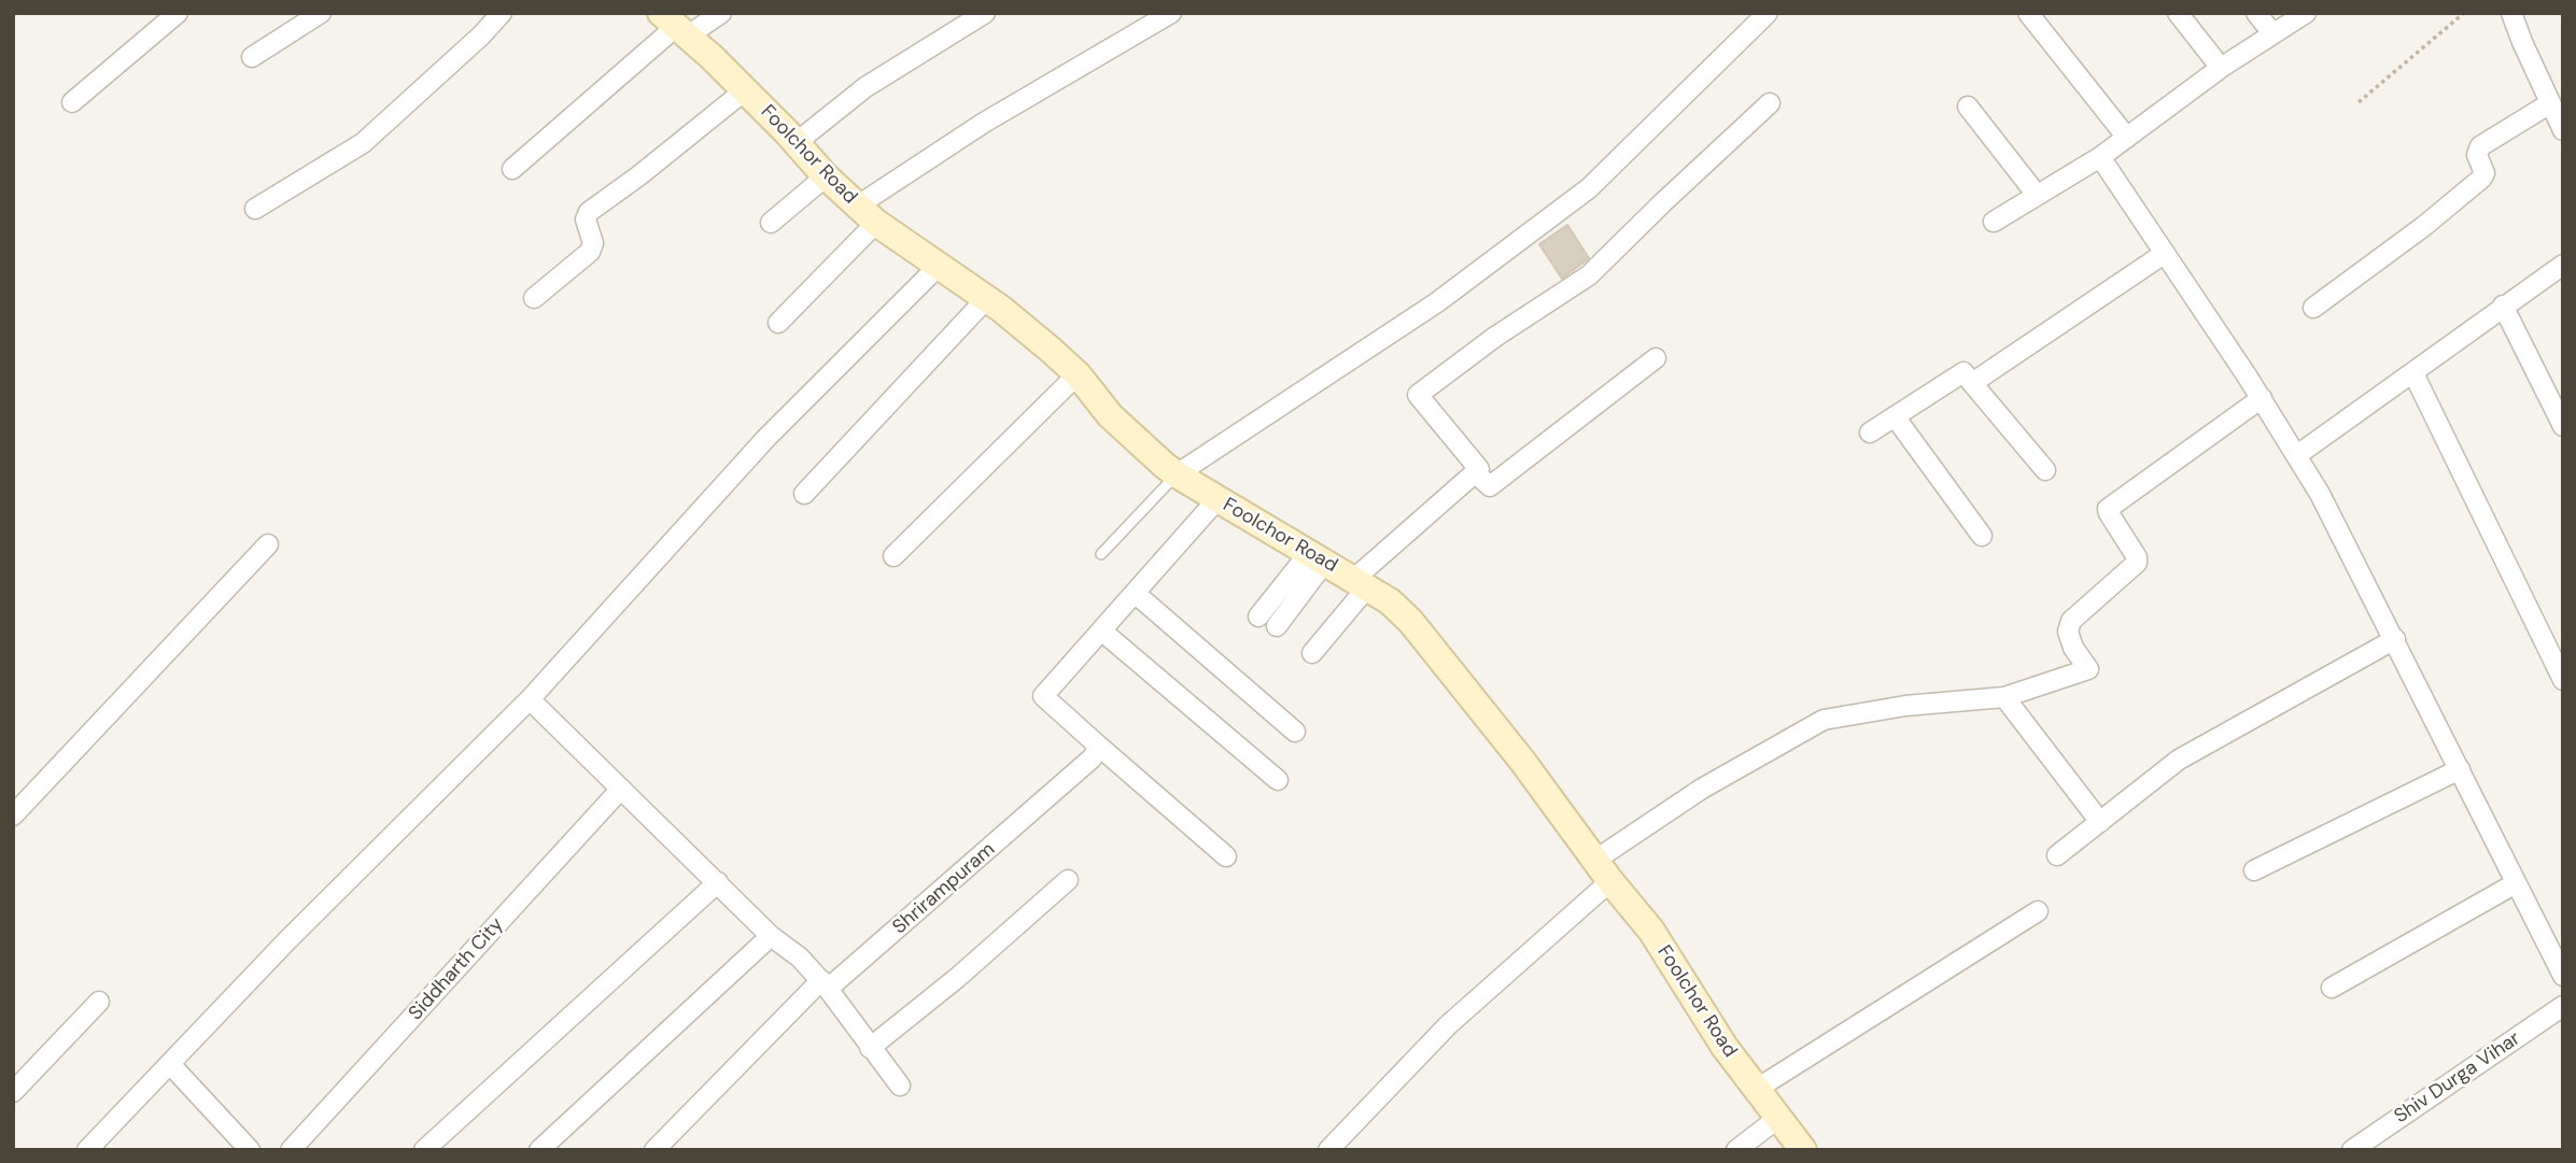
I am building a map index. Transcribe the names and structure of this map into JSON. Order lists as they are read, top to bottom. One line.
{"streets":{"street":["Foolchor Road","Shrirampuram","Siddharth City","Shiv Durga Vihar"]}}
